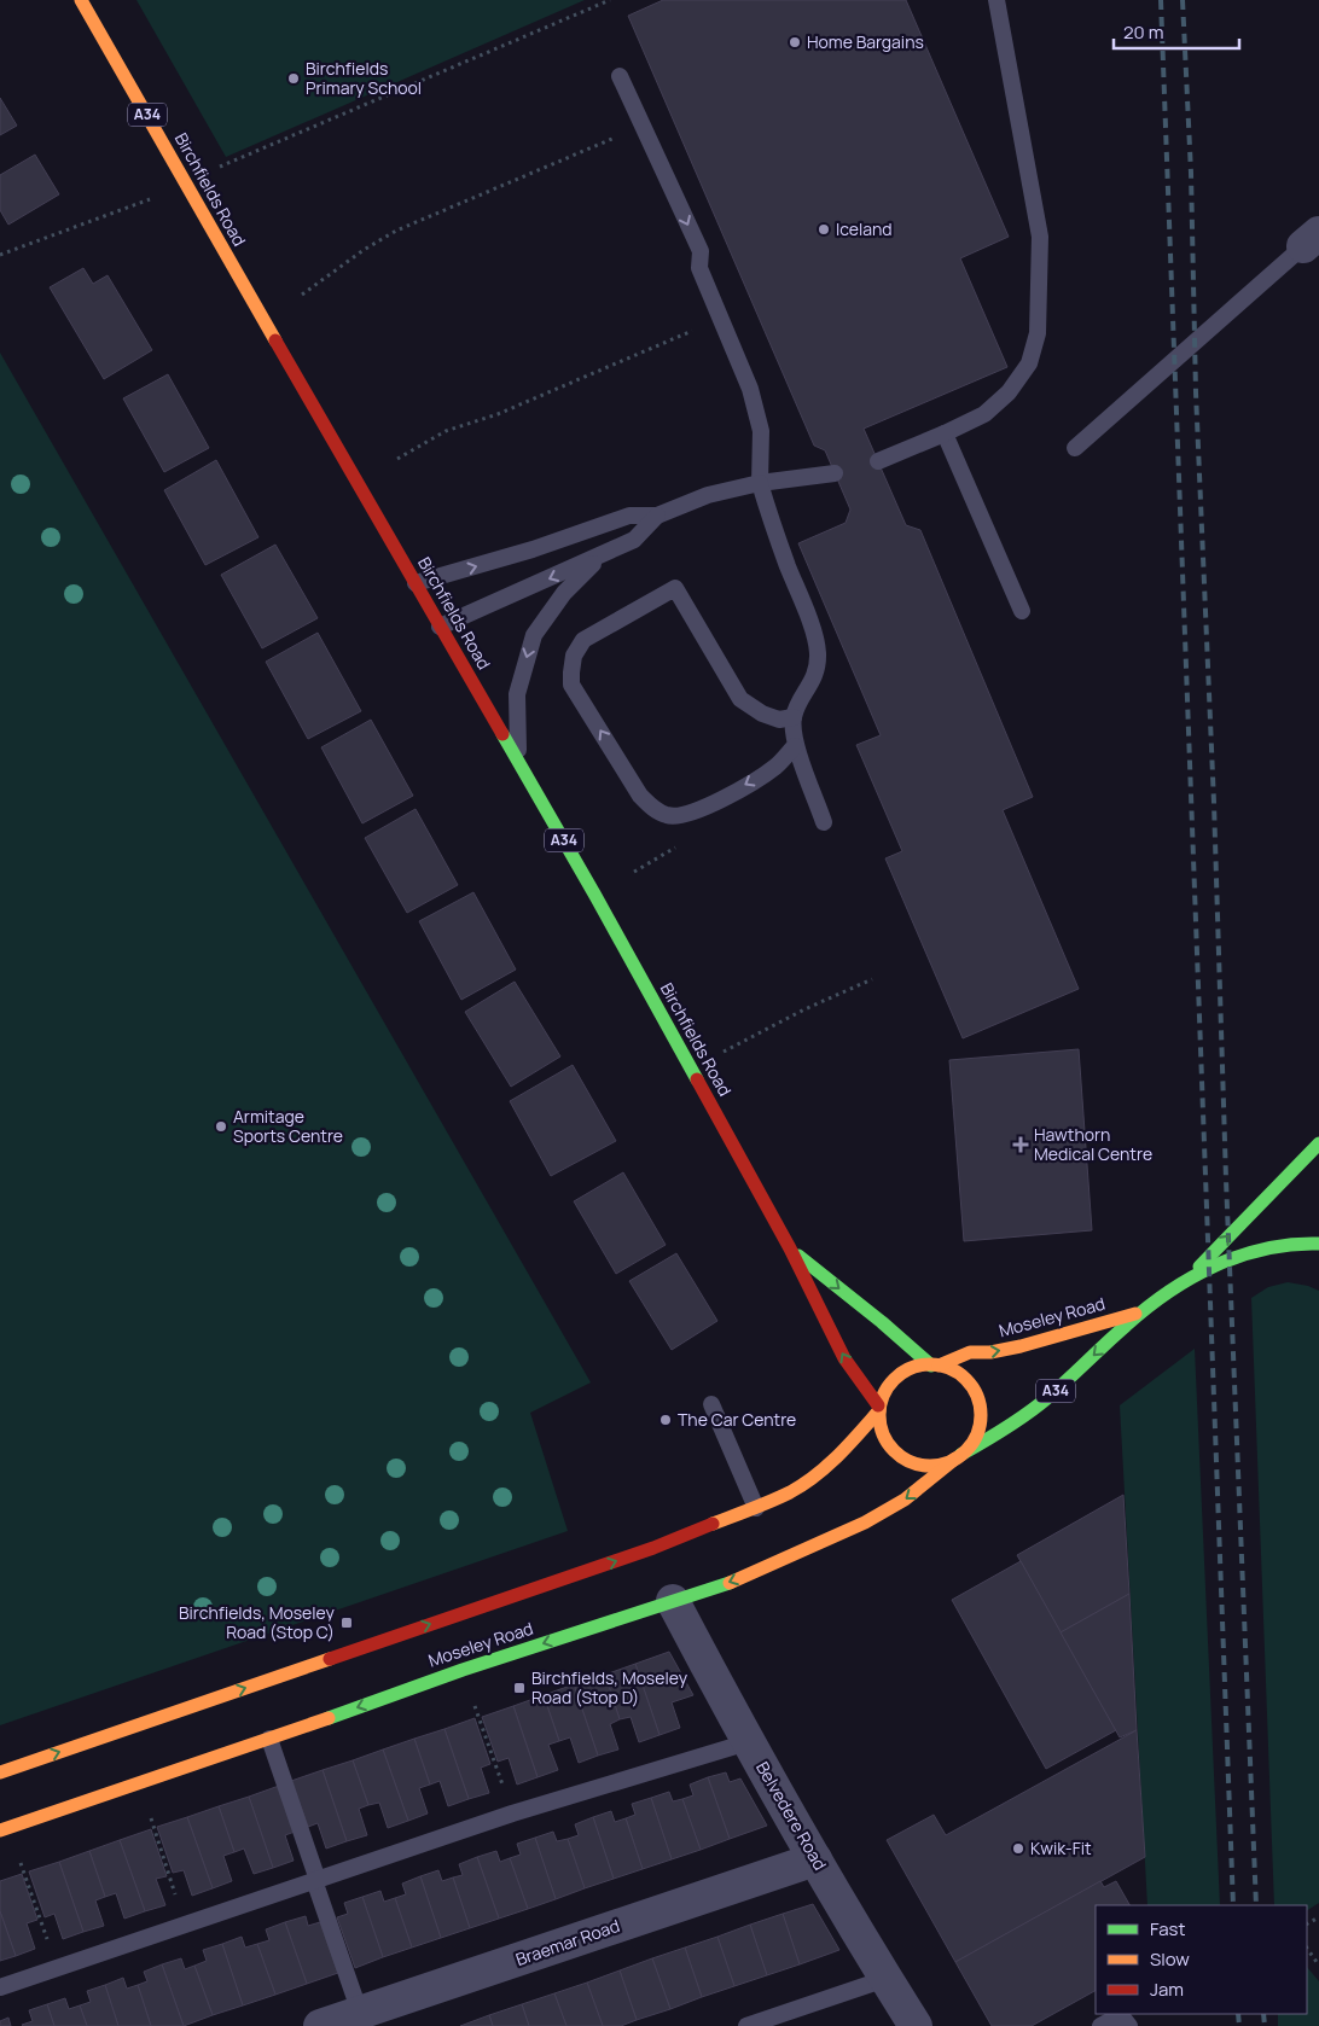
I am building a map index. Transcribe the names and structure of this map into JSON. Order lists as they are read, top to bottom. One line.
{"streets":{"main road":["A34","Birchfields Road","Moseley Road"],"street":["Belvedere Road","Braemar Road"]},"crossings":[["A34","Birchfields Road"],["A34","Moseley Road"],["Birchfields Road","Moseley Road"],["Moseley Road","Belvedere Road"],["Belvedere Road","Braemar Road"]],"places":{"other":["Home Bargains","Birchfields Primary School","Iceland","Armitage Sports Centre","The Car Centre","Kwik-Fit"],"health":["Hawthorn Medical Centre"],"transit":["Birchfields, Moseley Road (Stop C)","Birchfields, Moseley Road (Stop D)"]},"legend":["Fast","Slow","Jam"],"scale_bar":"20 m"}
